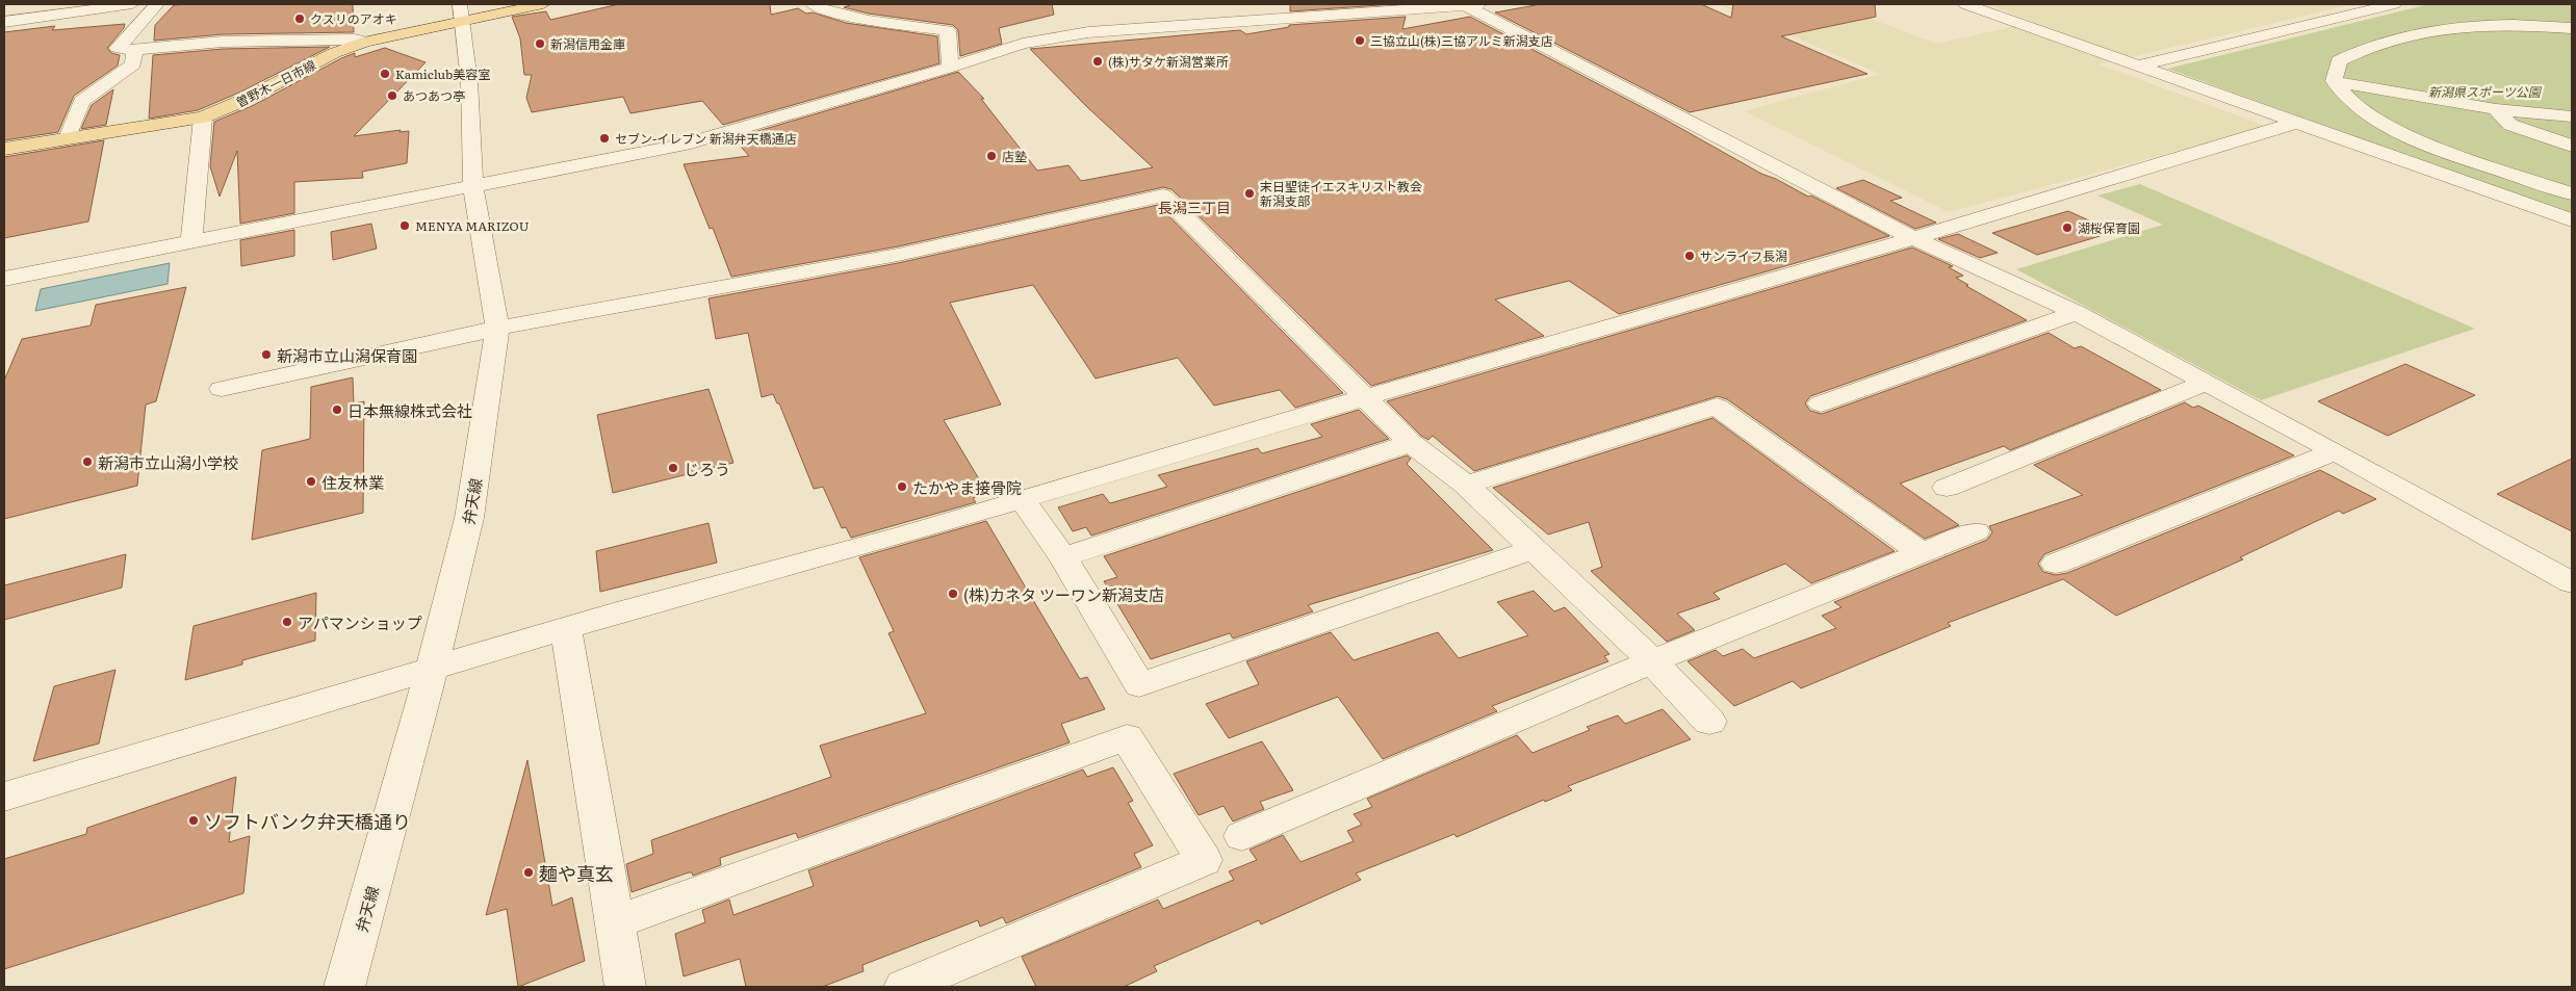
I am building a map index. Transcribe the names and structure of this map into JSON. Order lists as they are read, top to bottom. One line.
{"streets":{"main road":["曽野木一日市線"],"street":["弁天線"]},"crossings":[["曽野木一日市線","弁天線"]],"districts":["長潟三丁目"],"parks":["新潟県スポーツ公園"],"places":["クスリのアオキ","三協立山(株)三協アルミ新潟支店","新潟信用金庫","(株)サタケ新潟営業所","Kamiclub美容室","あつあつ亭","セブン-イレブン 新潟弁天橋通店","店塾","末日聖徒イエスキリスト教会 新潟支部","MENYA MARIZOU","湖桜保育園","サンライフ長潟","新潟市立山潟保育園","日本無線株式会社","新潟市立山潟小学校","じろう","住友林業","たかやま接骨院","(株)カネタ ツーワン新潟支店","アパマンショップ","ソフトバンク弁天橋通り","麺や真玄"]}
